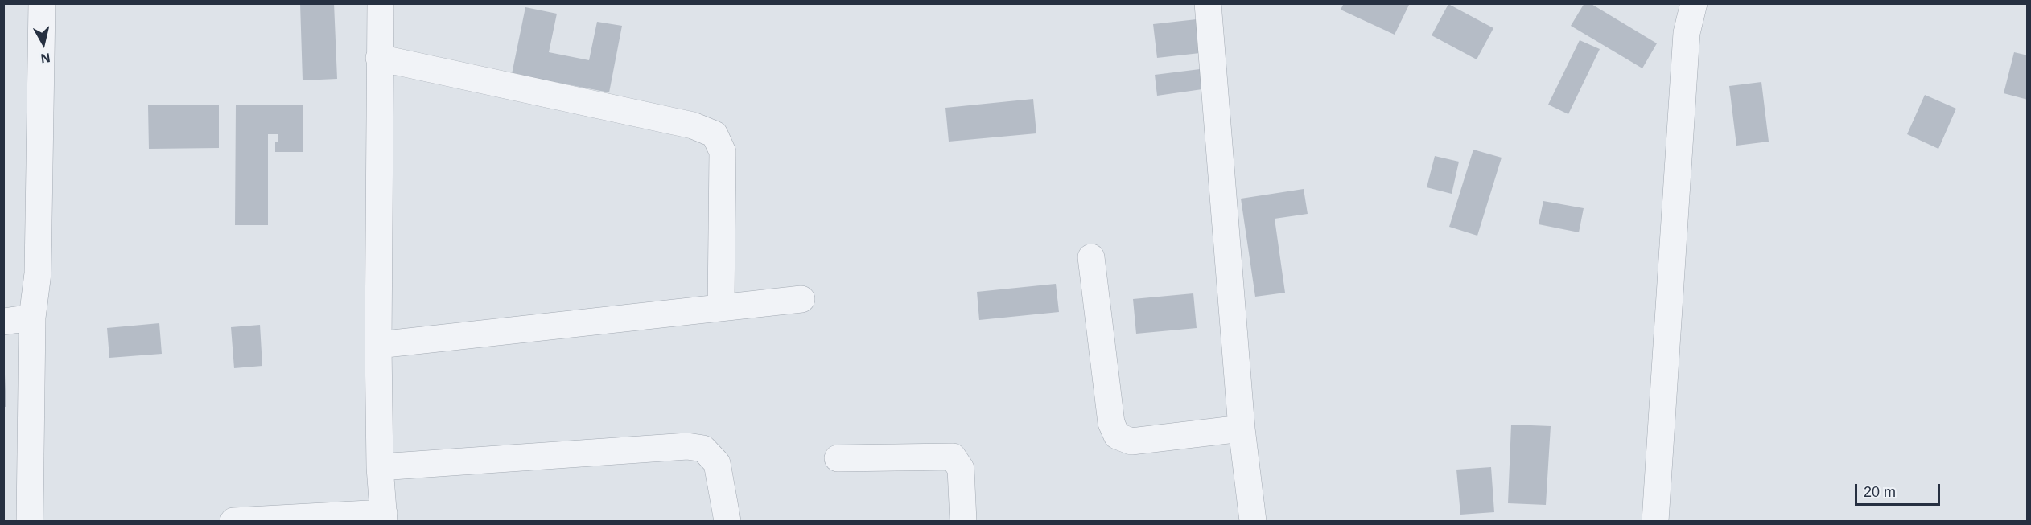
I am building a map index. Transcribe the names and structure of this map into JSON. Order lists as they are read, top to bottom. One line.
{"scale_bar":"20 m","north":"bottom"}
